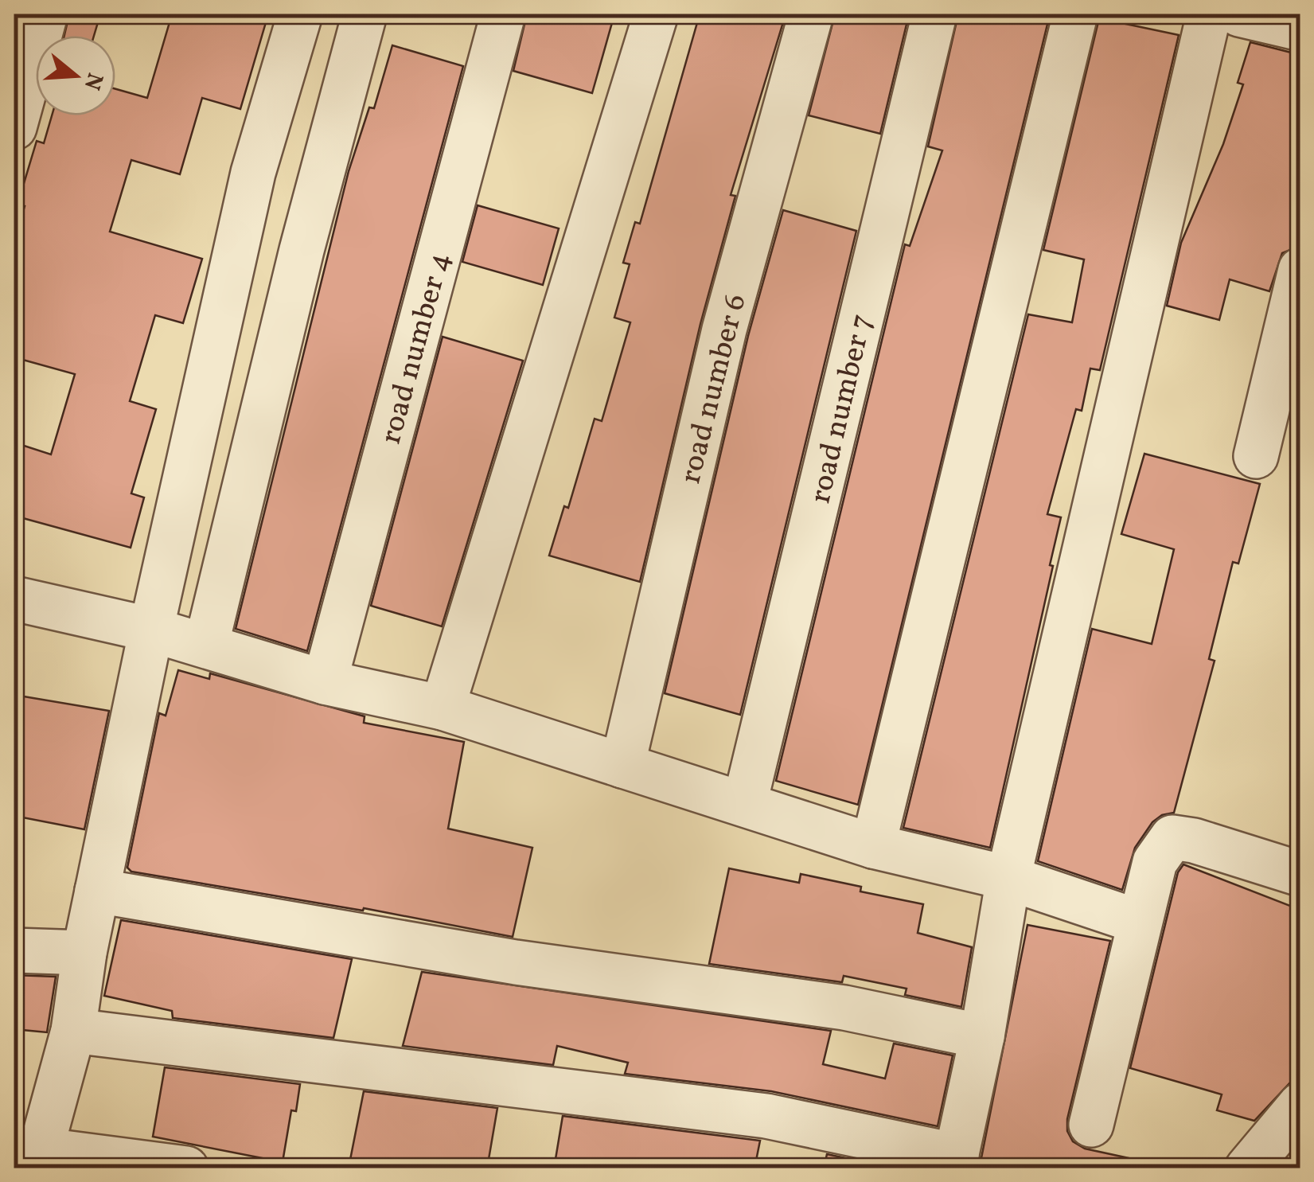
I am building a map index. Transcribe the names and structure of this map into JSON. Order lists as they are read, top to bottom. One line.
{"streets":{"street":["road number 4","road number 6","road number 7"]},"north":"right"}
